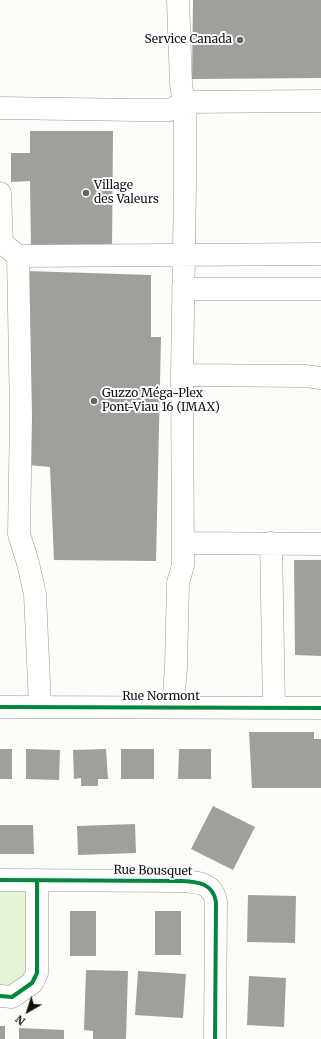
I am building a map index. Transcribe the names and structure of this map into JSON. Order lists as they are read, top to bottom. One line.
{"streets":{"street":["Rue Normont","Rue Bousquet"]},"places":["Service Canada","Village des Valeurs","Guzzo Méga-Plex Pont-Viau 16 (IMAX)"],"north":"bottom left"}
